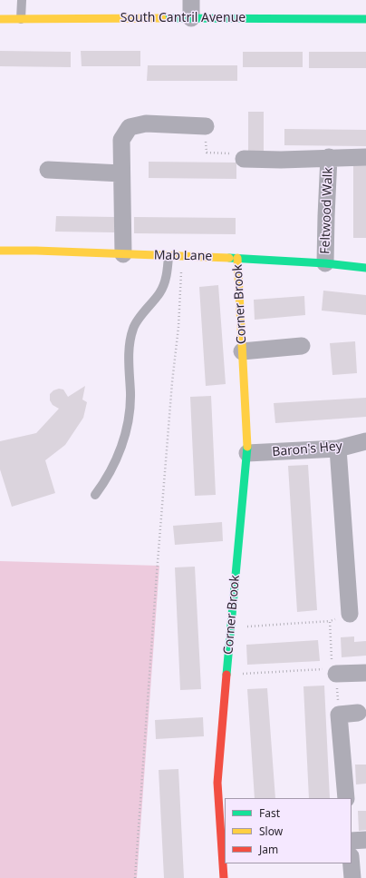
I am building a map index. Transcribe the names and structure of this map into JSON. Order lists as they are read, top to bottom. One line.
{"streets":{"street":["South Cantril Avenue","Feltwood Walk","Mab Lane","Corner Brook","Baron's Hey"]},"crossings":[["Feltwood Walk","Mab Lane"],["Mab Lane","Corner Brook"],["Corner Brook","Baron's Hey"]],"legend":["Fast","Slow","Jam"]}
